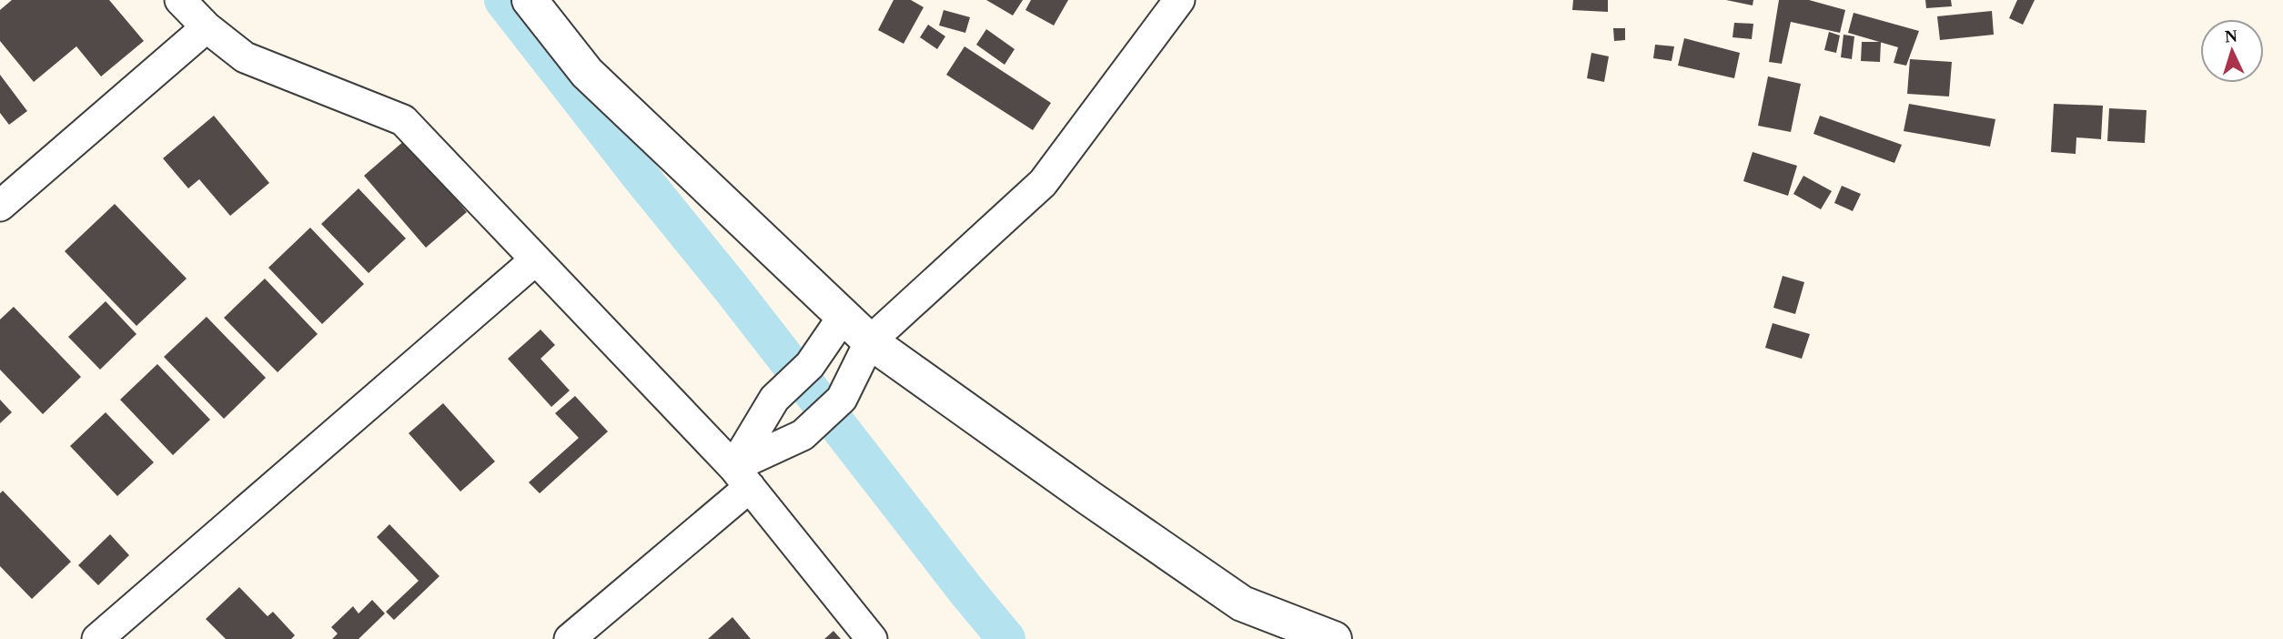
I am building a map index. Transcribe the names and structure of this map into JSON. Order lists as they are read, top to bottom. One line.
{"north":"top"}
